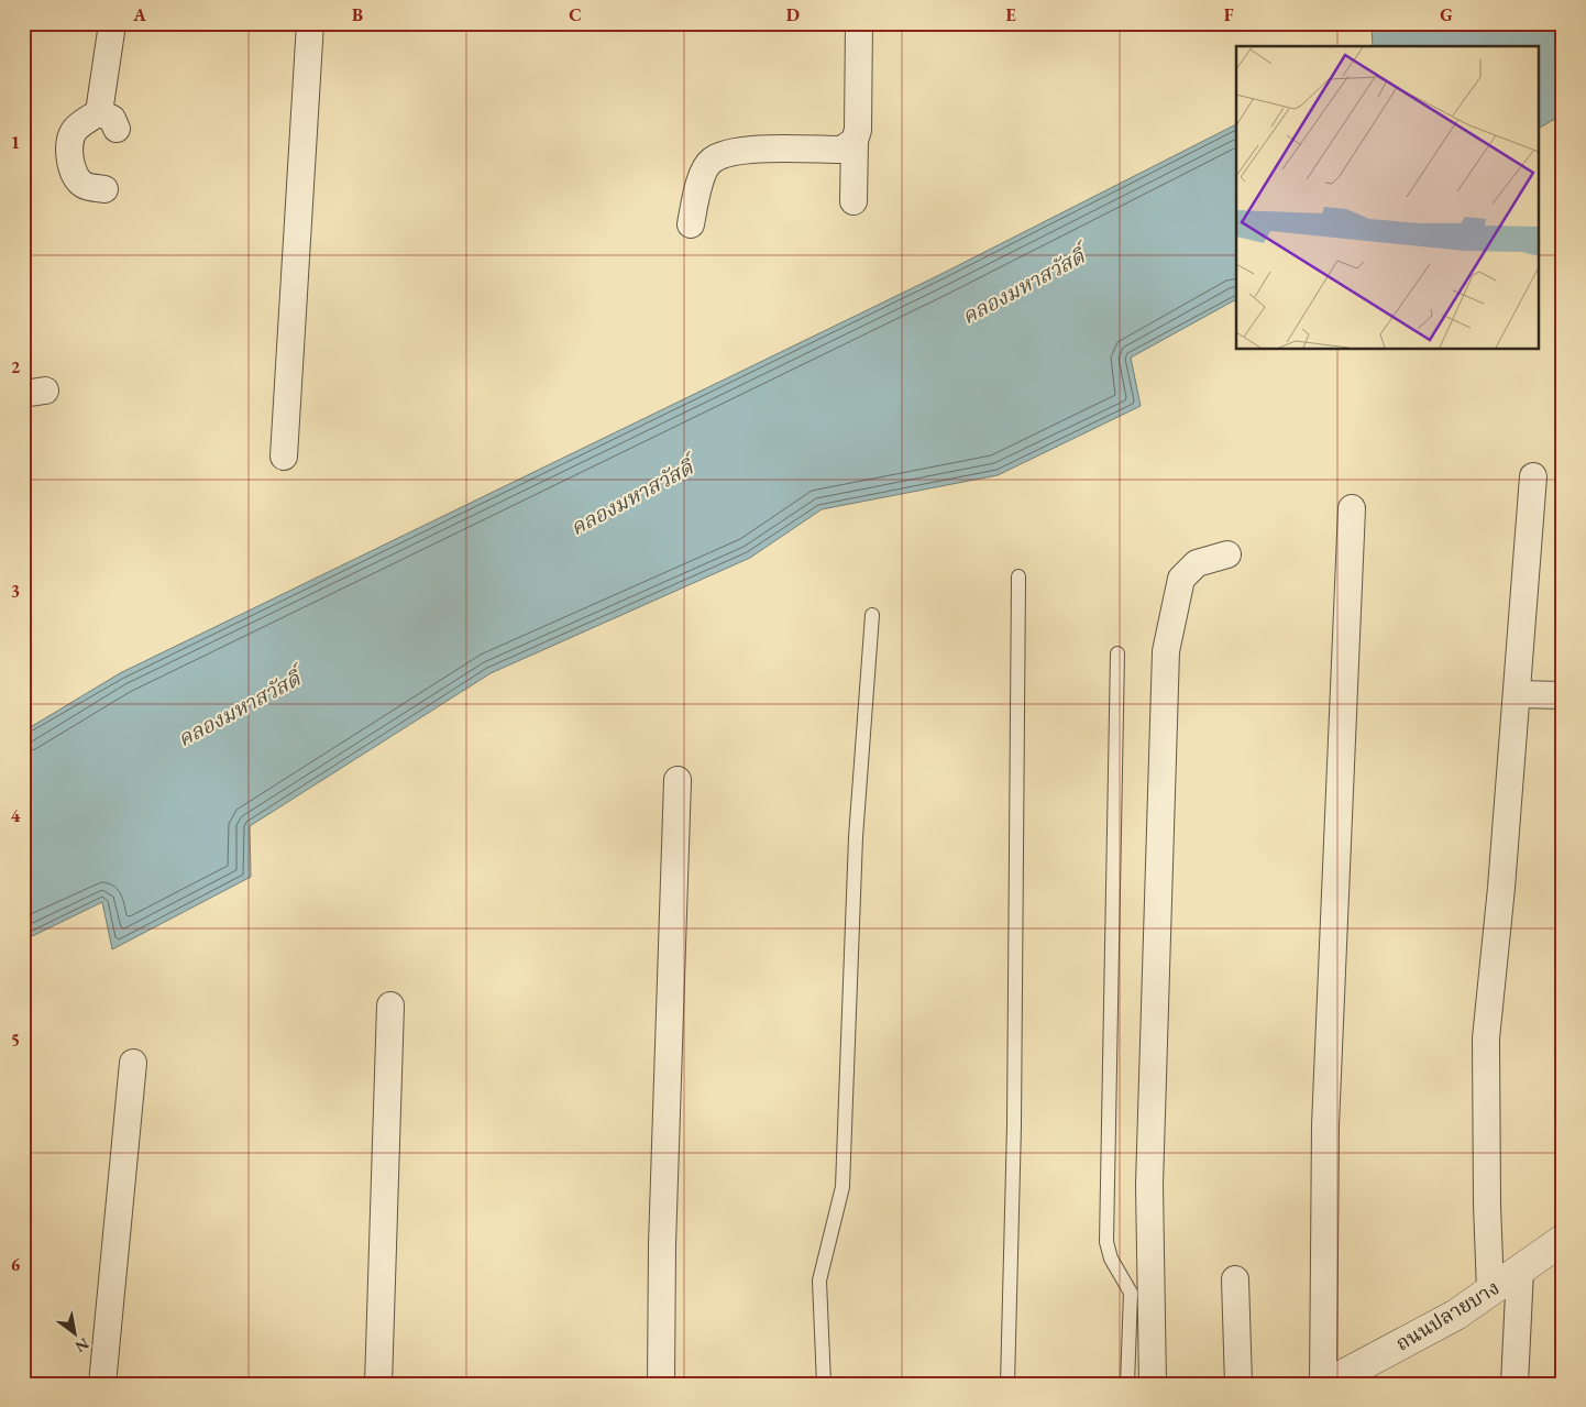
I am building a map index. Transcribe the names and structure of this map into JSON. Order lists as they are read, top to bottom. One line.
{"streets":{"street":["ถนนปลายบาง"]},"water":["คลองมหาสวัสดิ์"],"north":"bottom right","grid":{"columns":["A","B","C","D","E","F","G"],"rows":["1","2","3","4","5","6"]}}
